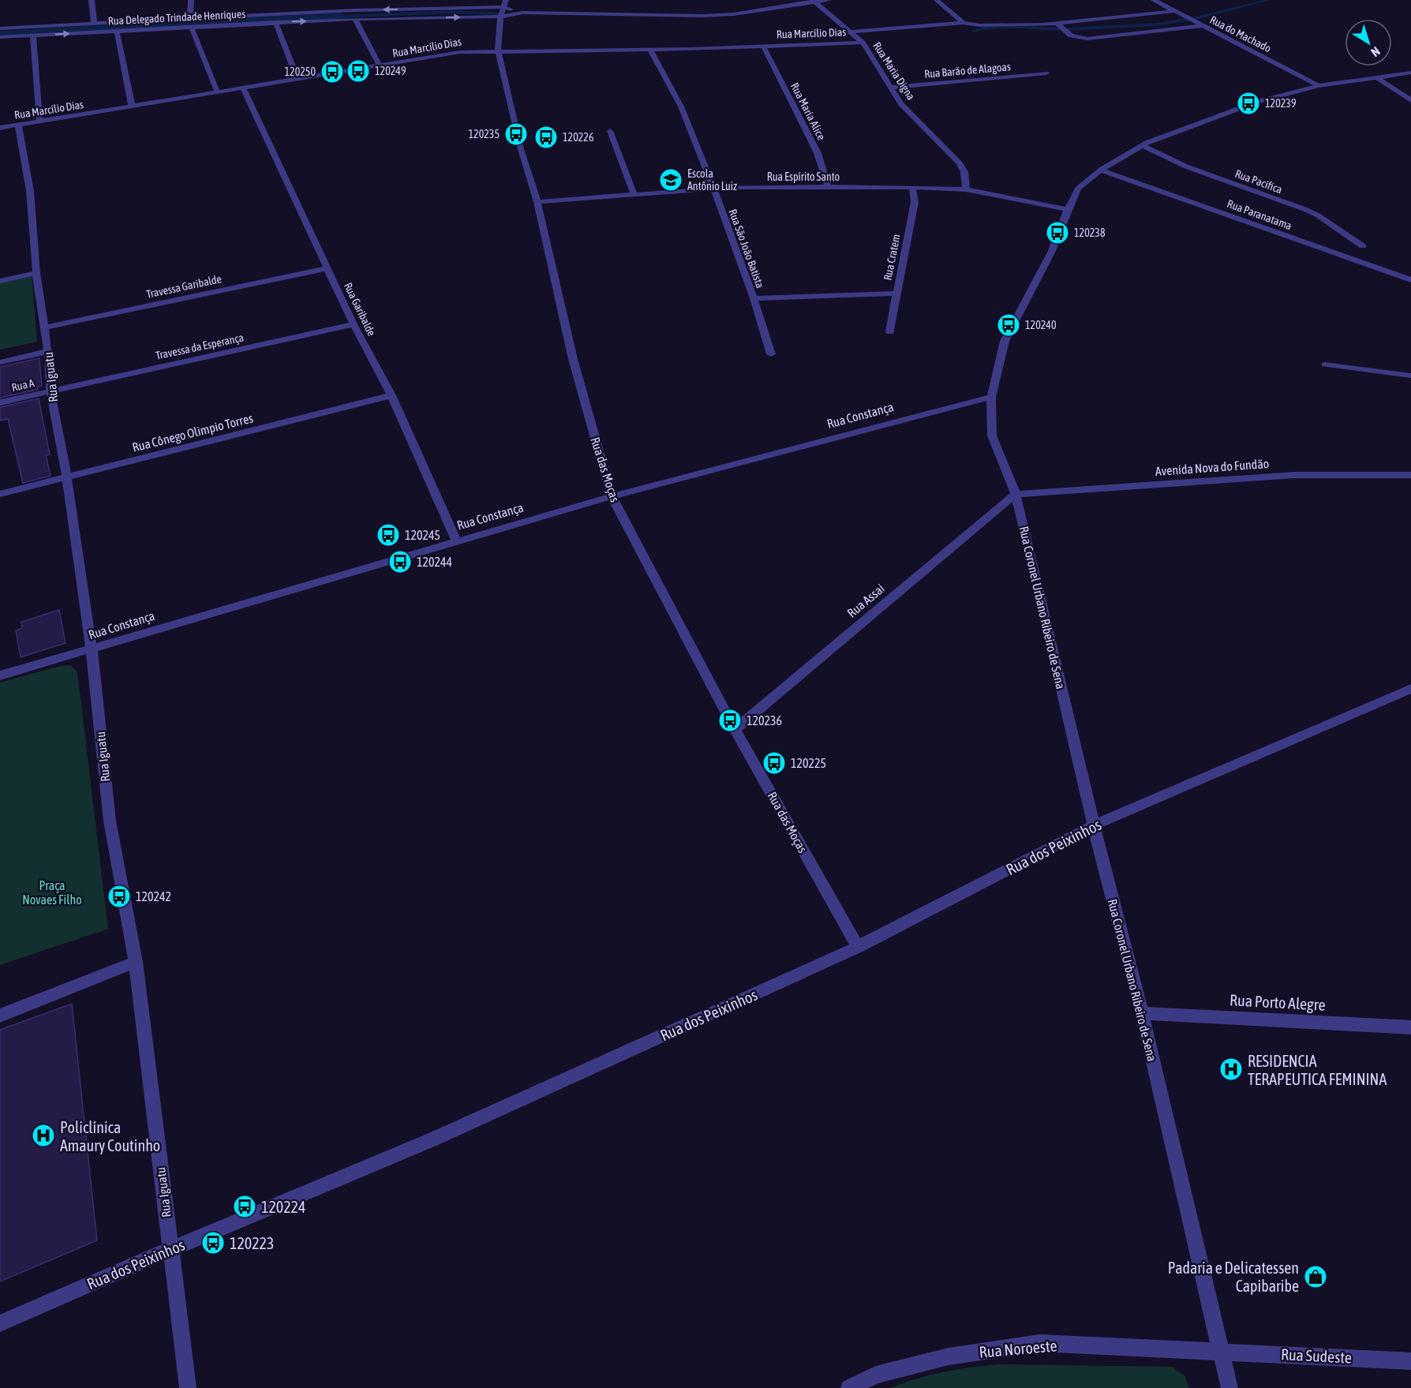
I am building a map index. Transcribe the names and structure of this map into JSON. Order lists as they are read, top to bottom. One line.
{"streets":{"street":["Rua Delegado Trindade Henriques","Rua Marcílio Dias","Rua do Machado","Rua Barão de Alagoas","Rua Maria Digna","Rua Maria Alice","Rua Espírito Santo","Rua Pacifica","Rua Paranatama","Rua São João Batista","Rua Cratem","Travessa Garibalde","Rua Garibalde","Travessa da Esperança","Rua Iguatu","Rua A","Rua Constança","Rua Cônego Olimpio Torres","Avenida Nova do Fundão","Rua das Moças","Rua Assai","Rua Coronel Urbano Ribeiro de Sena","Rua dos Peixinhos","Rua Porto Alegre","Rua Noroeste","Rua Sudeste"]},"crossings":[["Rua Delegado Trindade Henriques","Rua das Moças"],["Rua Marcílio Dias","Rua Maria Digna"],["Rua Marcílio Dias","Rua Maria Alice"],["Rua Marcílio Dias","Rua São João Batista"],["Rua Marcílio Dias","Rua Garibalde"],["Rua Marcílio Dias","Rua Iguatu"],["Rua Marcílio Dias","Rua das Moças"],["Rua do Machado","Rua Coronel Urbano Ribeiro de Sena"],["Rua Barão de Alagoas","Rua Maria Digna"],["Rua Maria Digna","Rua Espírito Santo"],["Rua Maria Alice","Rua Espírito Santo"],["Rua Espírito Santo","Rua São João Batista"],["Rua Espírito Santo","Rua Cratem"],["Rua Espírito Santo","Rua das Moças"],["Rua Espírito Santo","Rua Coronel Urbano Ribeiro de Sena"],["Rua Pacifica","Rua Coronel Urbano Ribeiro de Sena"],["Rua Paranatama","Rua Coronel Urbano Ribeiro de Sena"],["Travessa Garibalde","Rua Garibalde"],["Travessa Garibalde","Rua Iguatu"],["Rua Garibalde","Travessa da Esperança"],["Rua Garibalde","Rua Constança"],["Rua Garibalde","Rua Cônego Olimpio Torres"],["Travessa da Esperança","Rua Iguatu"],["Travessa da Esperança","Rua A"],["Rua Iguatu","Rua A"],["Rua Iguatu","Rua Constança"],["Rua Iguatu","Rua Cônego Olimpio Torres"],["Rua Iguatu","Rua dos Peixinhos"],["Rua Constança","Rua das Moças"],["Rua Constança","Rua Coronel Urbano Ribeiro de Sena"],["Avenida Nova do Fundão","Rua Assai"],["Avenida Nova do Fundão","Rua Coronel Urbano Ribeiro de Sena"],["Rua das Moças","Rua Assai"],["Rua das Moças","Rua dos Peixinhos"],["Rua Assai","Rua Coronel Urbano Ribeiro de Sena"],["Rua Coronel Urbano Ribeiro de Sena","Rua dos Peixinhos"],["Rua Coronel Urbano Ribeiro de Sena","Rua Porto Alegre"],["Rua Coronel Urbano Ribeiro de Sena","Rua Noroeste"],["Rua Coronel Urbano Ribeiro de Sena","Rua Sudeste"],["Rua Noroeste","Rua Sudeste"]],"parks":["Praça Novaes Filho"],"places":{"bus stop":["120249","120250","120239","120235","120226","120238","120240","120245","120244","120236","120225","120242","120224","120223"],"school or university":["Escola Antônio Luiz"],"hospital":["RESIDENCIA TERAPEUTICA FEMININA","Policlínica Amaury Coutinho"],"shop":["Padaria e Delicatessen Capibaribe"]},"north":"bottom right"}
